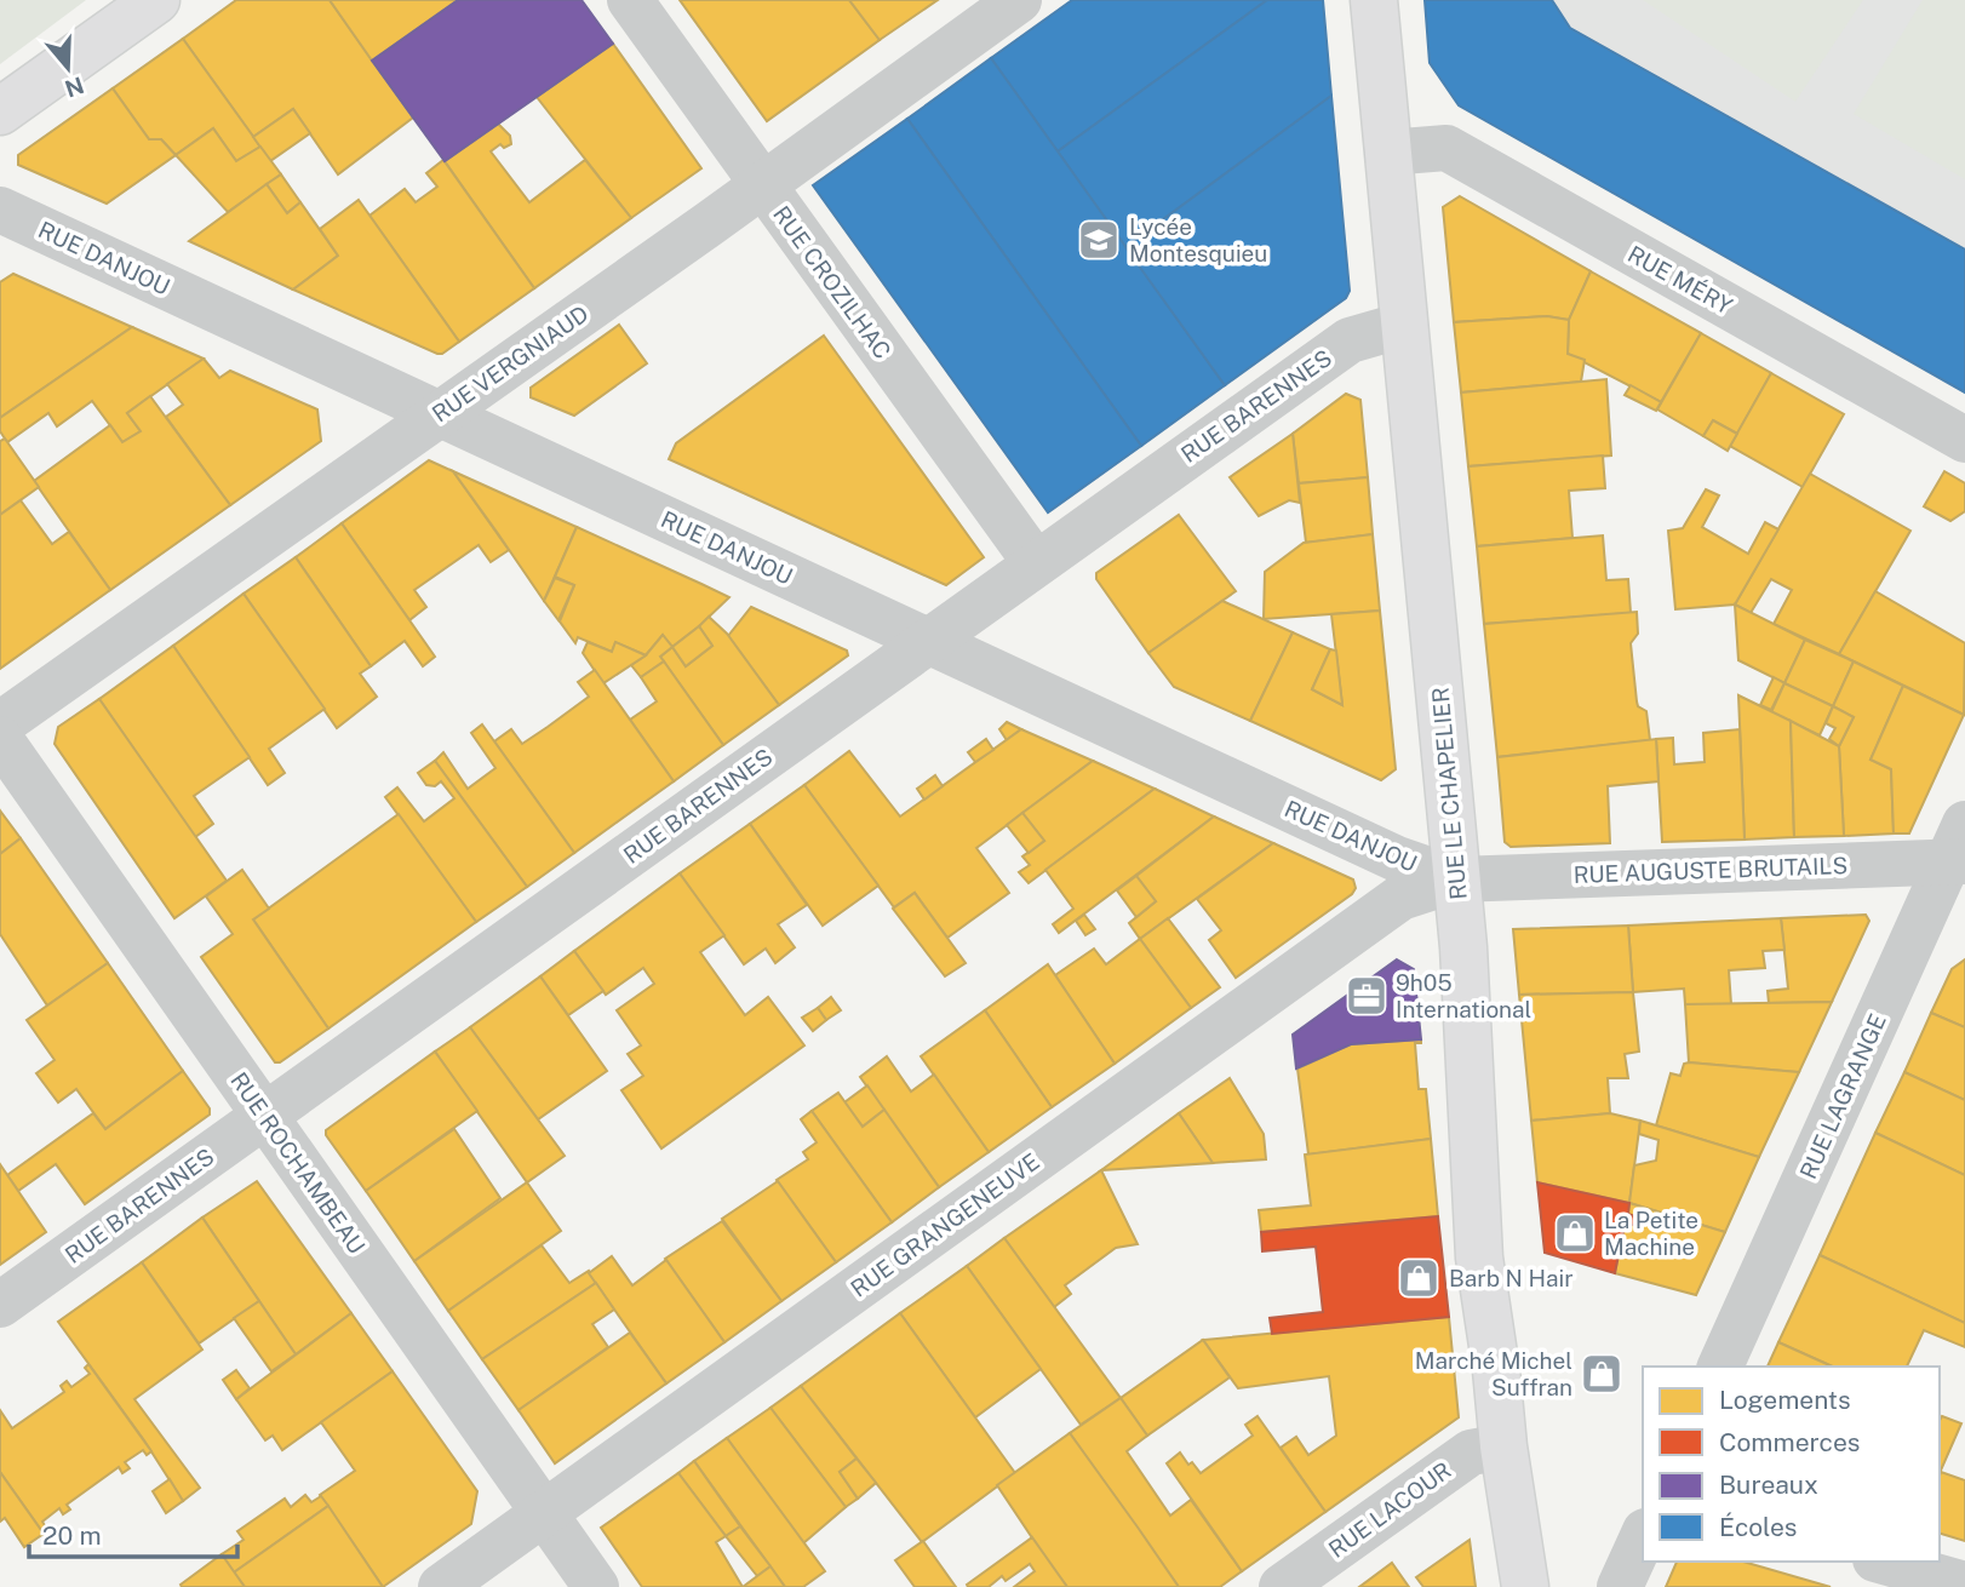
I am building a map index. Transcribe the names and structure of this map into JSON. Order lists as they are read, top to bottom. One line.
{"streets":{"street":["RUE DANJOU","RUE MÉRY","RUE CROZILHAC","RUE VERGNIAUD","RUE BARENNES","RUE LE CHAPELIER","RUE AUGUSTE BRUTAILS","RUE LAGRANGE","RUE ROCHAMBEAU","RUE GRANGENEUVE","RUE LACOUR"]},"crossings":[["RUE DANJOU","RUE VERGNIAUD"],["RUE DANJOU","RUE BARENNES"],["RUE DANJOU","RUE LE CHAPELIER"],["RUE DANJOU","RUE AUGUSTE BRUTAILS"],["RUE DANJOU","RUE GRANGENEUVE"],["RUE MÉRY","RUE LE CHAPELIER"],["RUE CROZILHAC","RUE VERGNIAUD"],["RUE CROZILHAC","RUE BARENNES"],["RUE BARENNES","RUE LE CHAPELIER"],["RUE BARENNES","RUE ROCHAMBEAU"],["RUE LE CHAPELIER","RUE AUGUSTE BRUTAILS"],["RUE LE CHAPELIER","RUE GRANGENEUVE"],["RUE LE CHAPELIER","RUE LACOUR"],["RUE AUGUSTE BRUTAILS","RUE LAGRANGE"],["RUE AUGUSTE BRUTAILS","RUE GRANGENEUVE"],["RUE ROCHAMBEAU","RUE GRANGENEUVE"]],"places":{"school or university":["Lycée Montesquieu"],"office":["9h05 International"],"shop":["La Petite Machine","Barb N Hair","Marché Michel Suffran"]},"legend":["Logements","Commerces","Bureaux","Écoles"],"scale_bar":"20 m","north":"bottom"}
